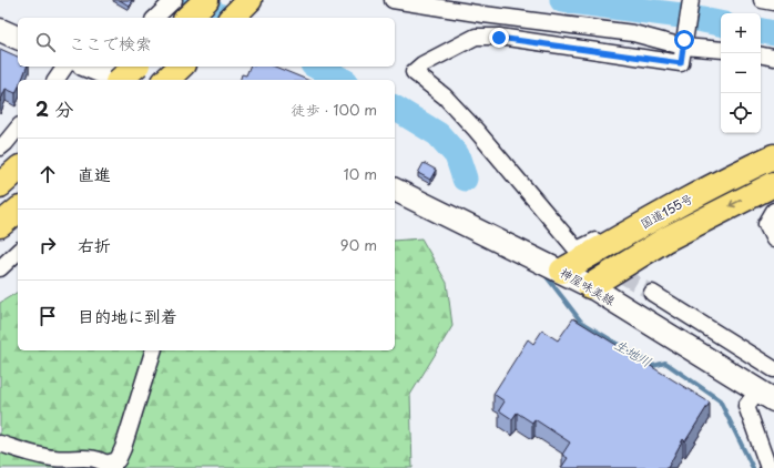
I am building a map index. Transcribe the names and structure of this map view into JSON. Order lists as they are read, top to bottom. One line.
{"streets":{"highway":["国道155号"],"main road":["神屋味美線"]},"crossings":[["国道155号","神屋味美線"]],"water":["生地川"],"page":{"map_buttons":["+","−"],"search":"ここで検索","heading":["2 分","徒歩 · 100 m"],"list":[["直進","10 m"],["右折","90 m"],"目的地に到着"]}}
